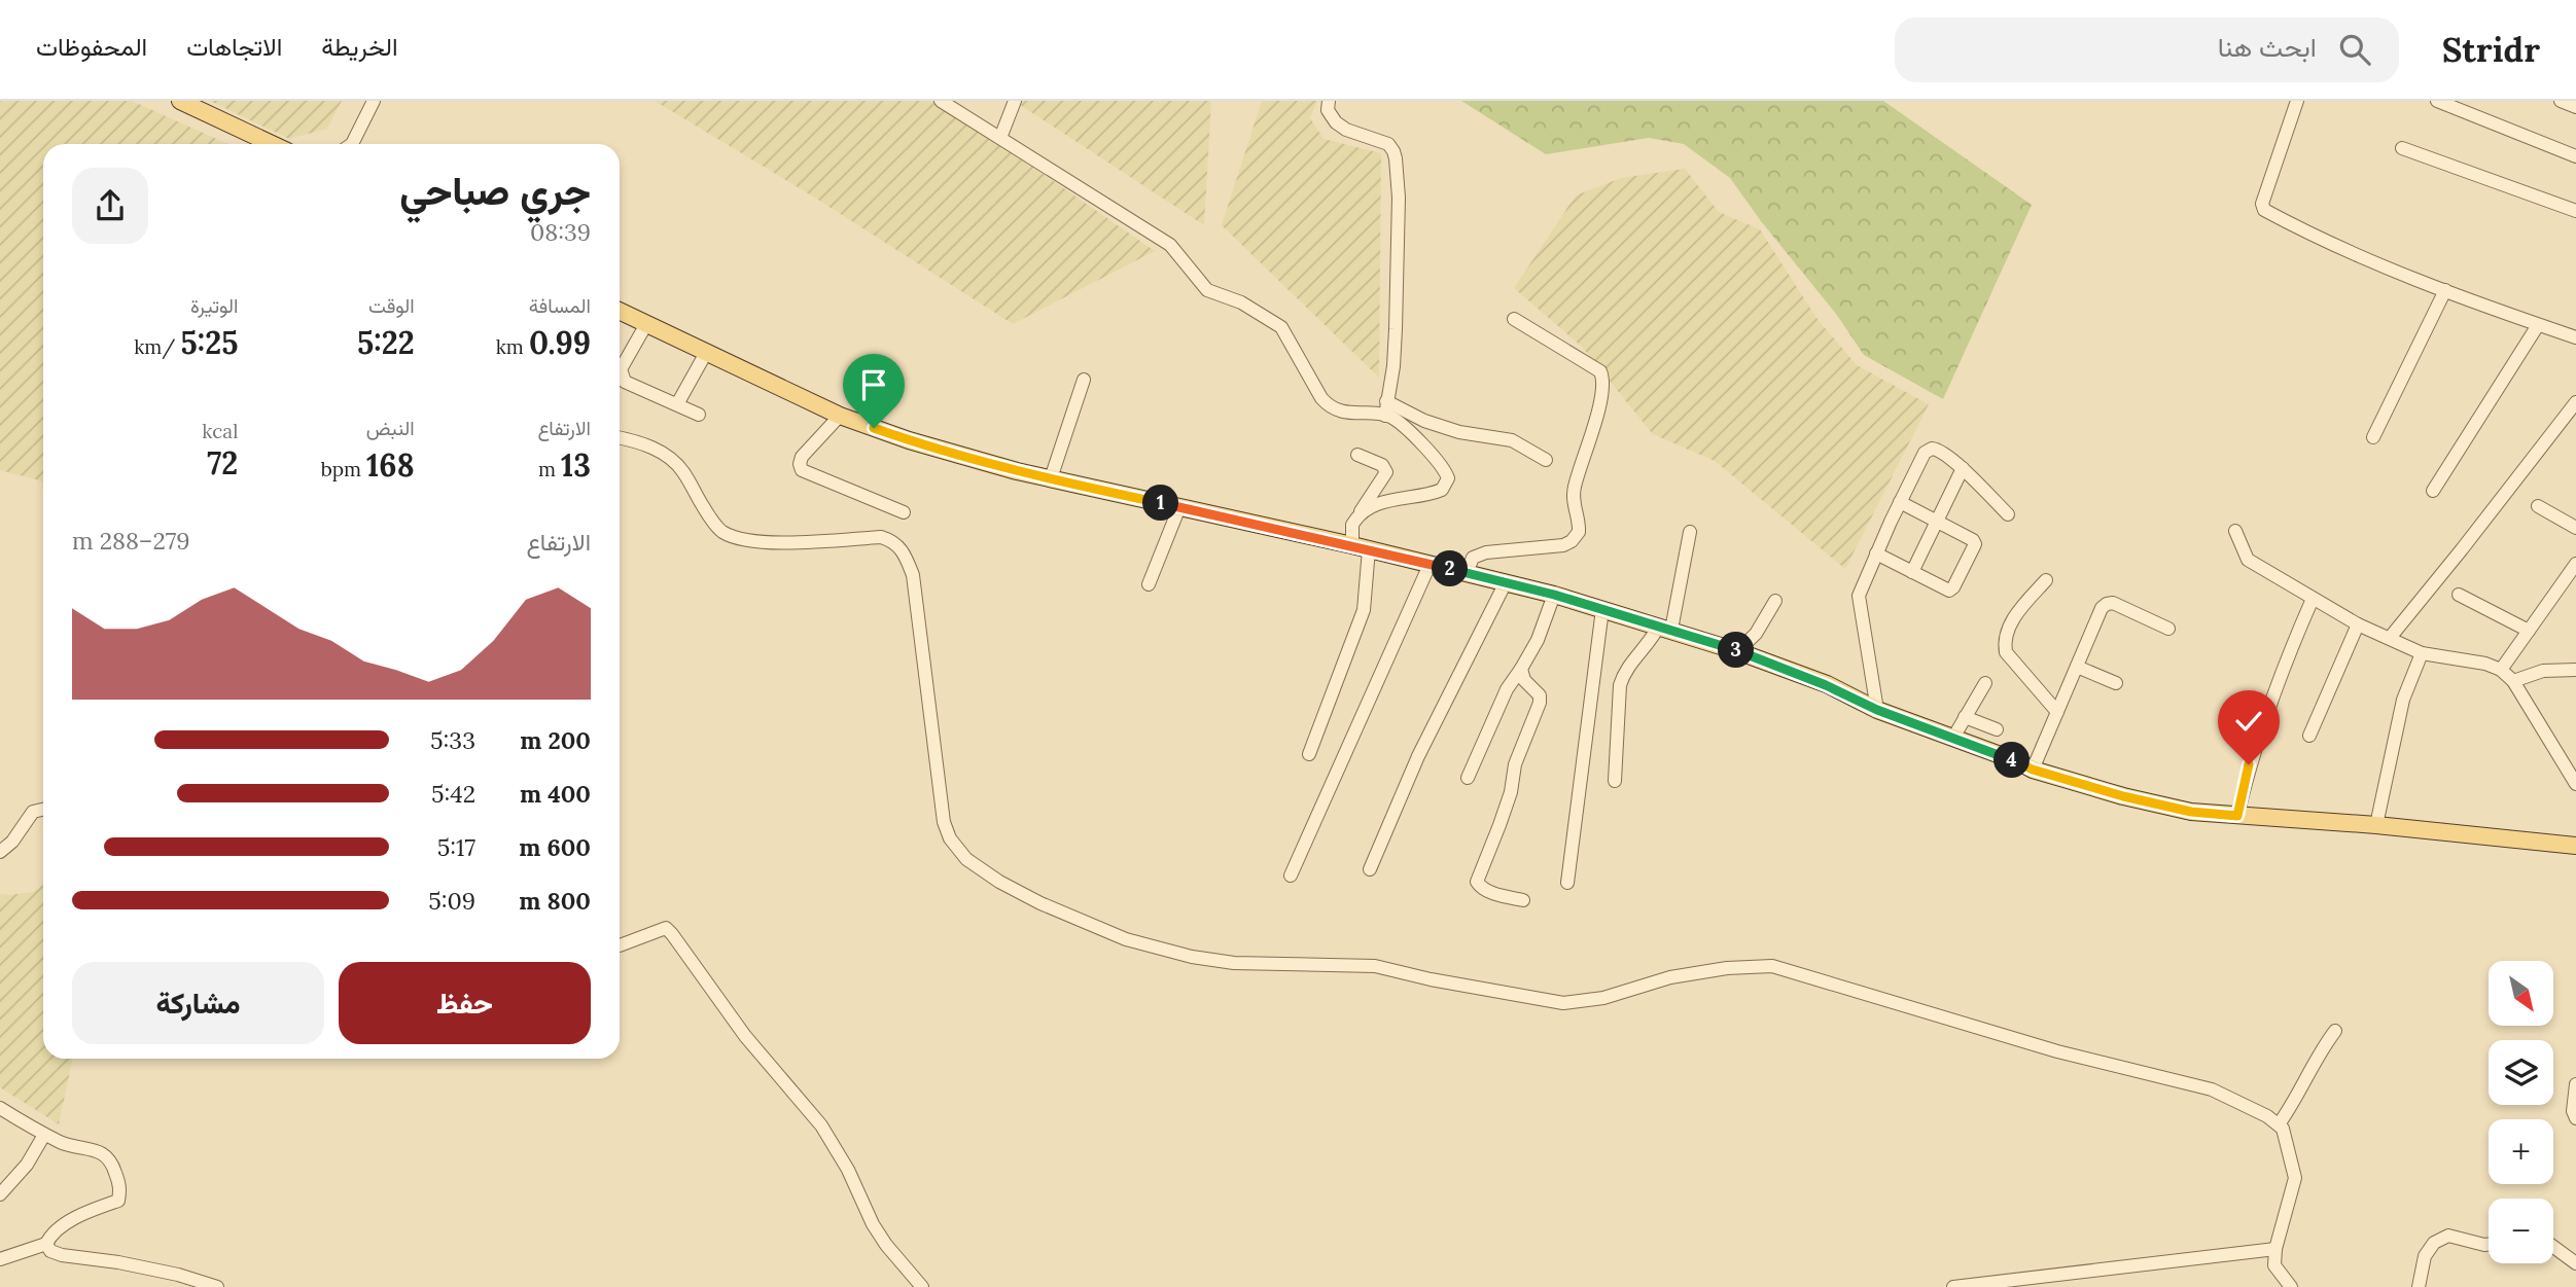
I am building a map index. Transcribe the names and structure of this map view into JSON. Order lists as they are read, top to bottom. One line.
{"north":"bottom right","page":{"header":"Stridr","search":"ابحث هنا","nav":["الخريطة","الاتجاهات","المحفوظات"],"heading":["جري صباحي","08:39"],"stats":[["المسافة","0.99 km"],["الوقت","5:22"],["الوتيرة","5:25 /km"],["الارتفاع","13 m"],["النبض","168 bpm"],["kcal","72"]],"pins":["1","2","3","4"],"chart":["الارتفاع","279–288 m"],"list":[{"name":"200 m","note":"5:33"},{"name":"400 m","note":"5:42"},{"name":"600 m","note":"5:17"},{"name":"800 m","note":"5:09"}],"buttons":["حفظ","مشاركة"],"map_buttons":["+","−"]}}
